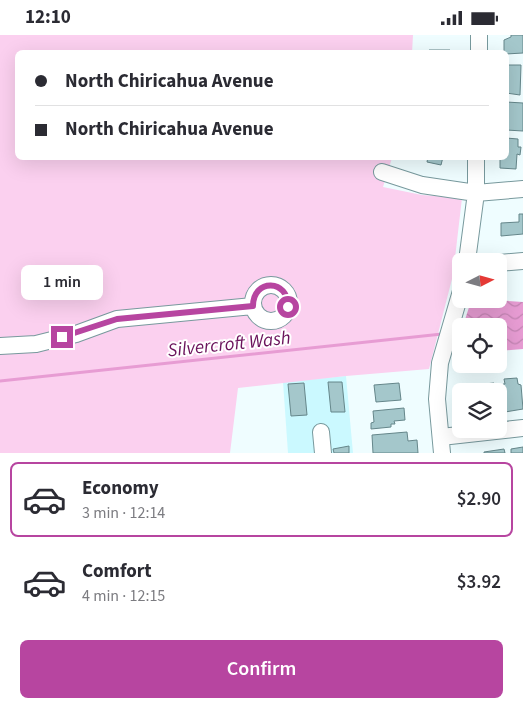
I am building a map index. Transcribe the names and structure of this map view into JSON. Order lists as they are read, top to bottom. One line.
{"water":["Silvercroft Wash"],"north":"right","page":{"status":"12:10","banner":["North Chiricahua Avenue","North Chiricahua Avenue"],"bubble":"1 min","list":[{"name":"Economy","note":"3 min · 12:14","value":"$2.90"},{"name":"Comfort","note":"4 min · 12:15","value":"$3.92"}],"buttons":"Confirm"}}
